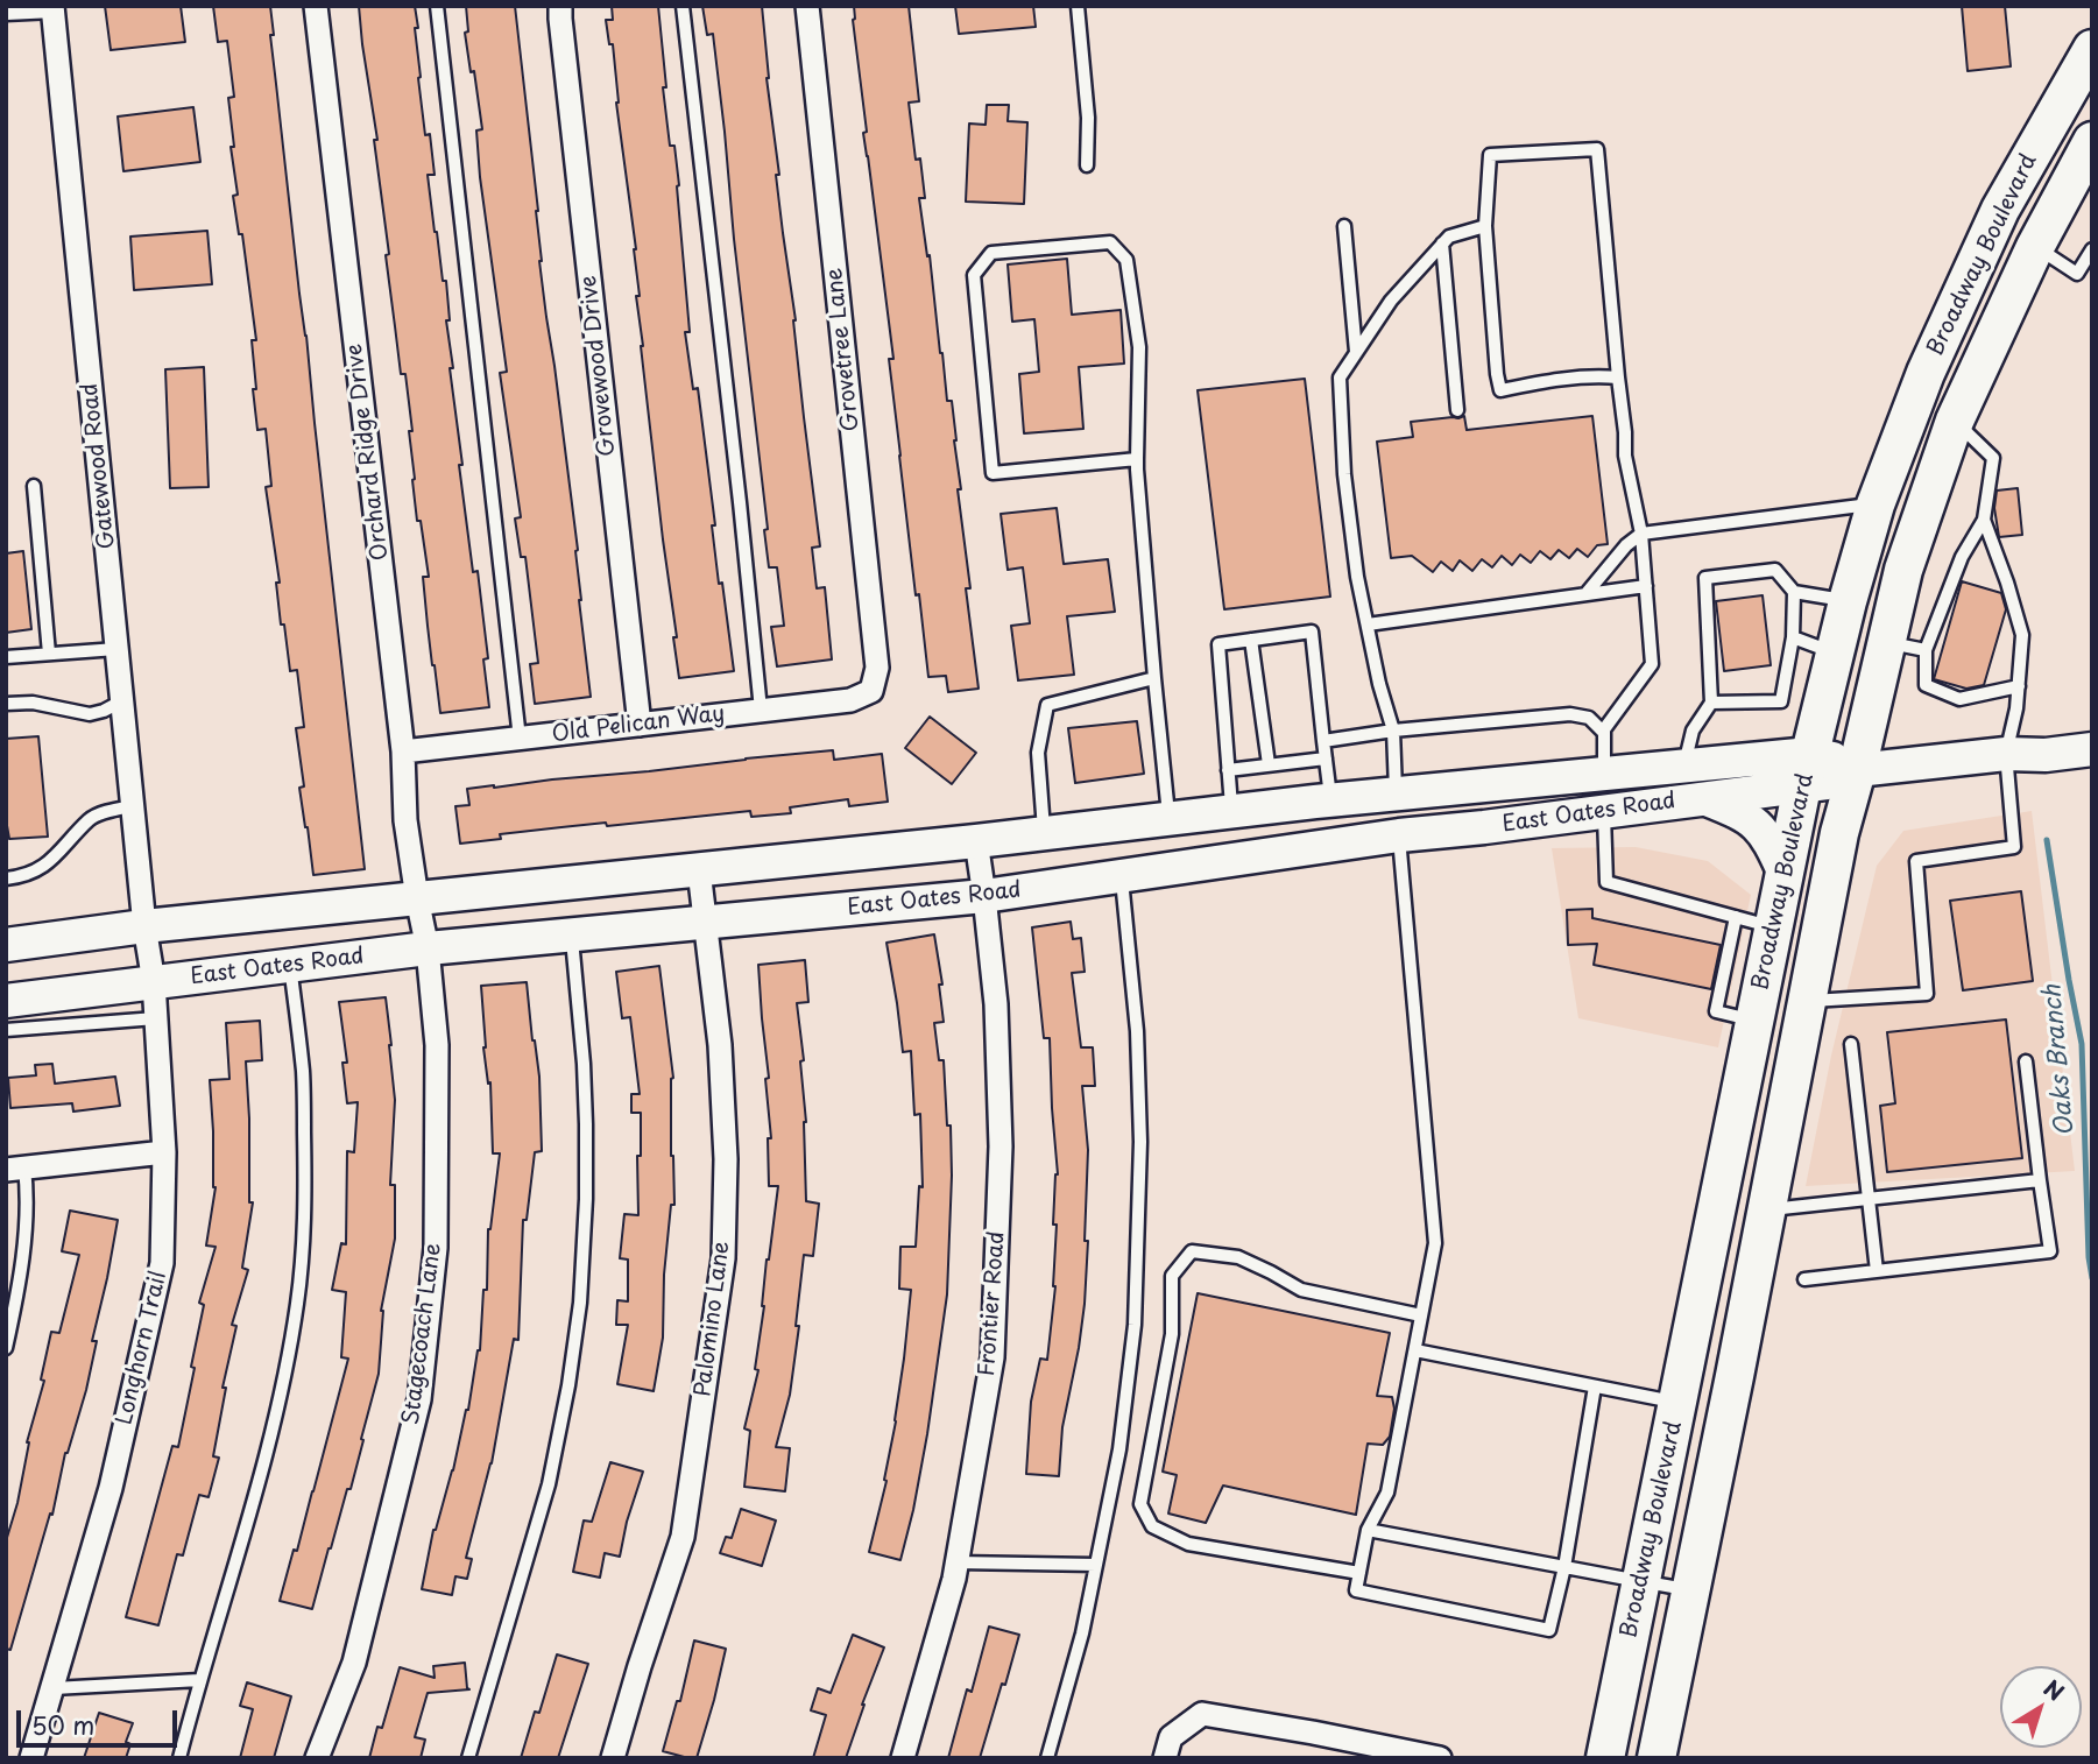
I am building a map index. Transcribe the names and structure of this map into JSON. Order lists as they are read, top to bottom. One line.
{"streets":{"main road":["Broadway Boulevard","East Oates Road"],"street":["Grovetree Lane","Grovewood Drive","Orchard Ridge Drive","Gatewood Road","Old Pelican Way","Frontier Road","Palomino Lane","Stagecoach Lane","Longhorn Trail"]},"crossings":[["Broadway Boulevard","East Oates Road"],["Grovetree Lane","Old Pelican Way"],["Grovewood Drive","Old Pelican Way"],["Orchard Ridge Drive","Old Pelican Way"],["Orchard Ridge Drive","East Oates Road"],["Orchard Ridge Drive","Stagecoach Lane"],["Gatewood Road","East Oates Road"],["Gatewood Road","Longhorn Trail"],["East Oates Road","Frontier Road"],["East Oates Road","Palomino Lane"],["East Oates Road","Stagecoach Lane"],["East Oates Road","Longhorn Trail"]],"water":["Oaks Branch"],"scale_bar":"50 m","north":"top right"}
